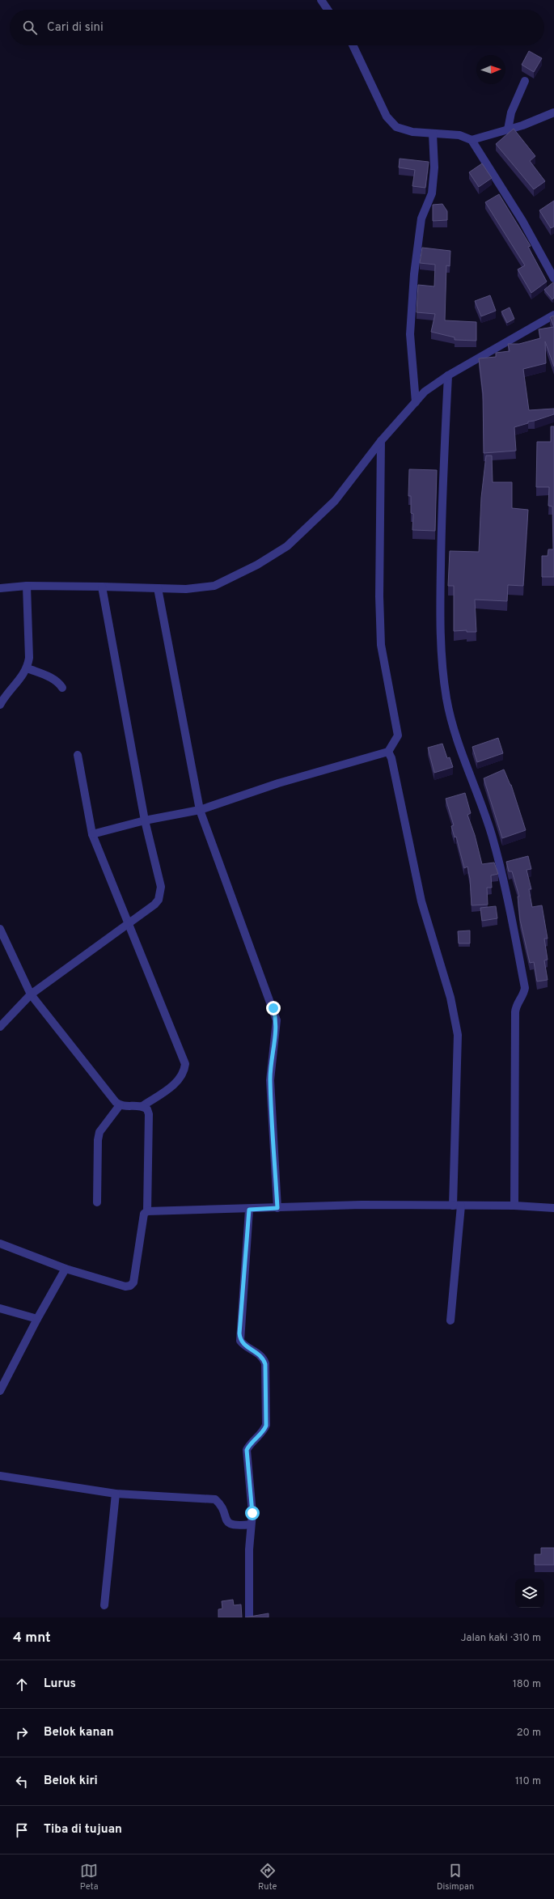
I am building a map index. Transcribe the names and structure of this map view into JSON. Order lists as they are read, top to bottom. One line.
{"north":"right","page":{"search":"Cari di sini","heading":["4 mnt","Jalan kaki · 310 m"],"list":[["Lurus","180 m"],["Belok kanan","20 m"],["Belok kiri","110 m"],"Tiba di tujuan"],"nav":["Peta","Rute","Disimpan"]}}
